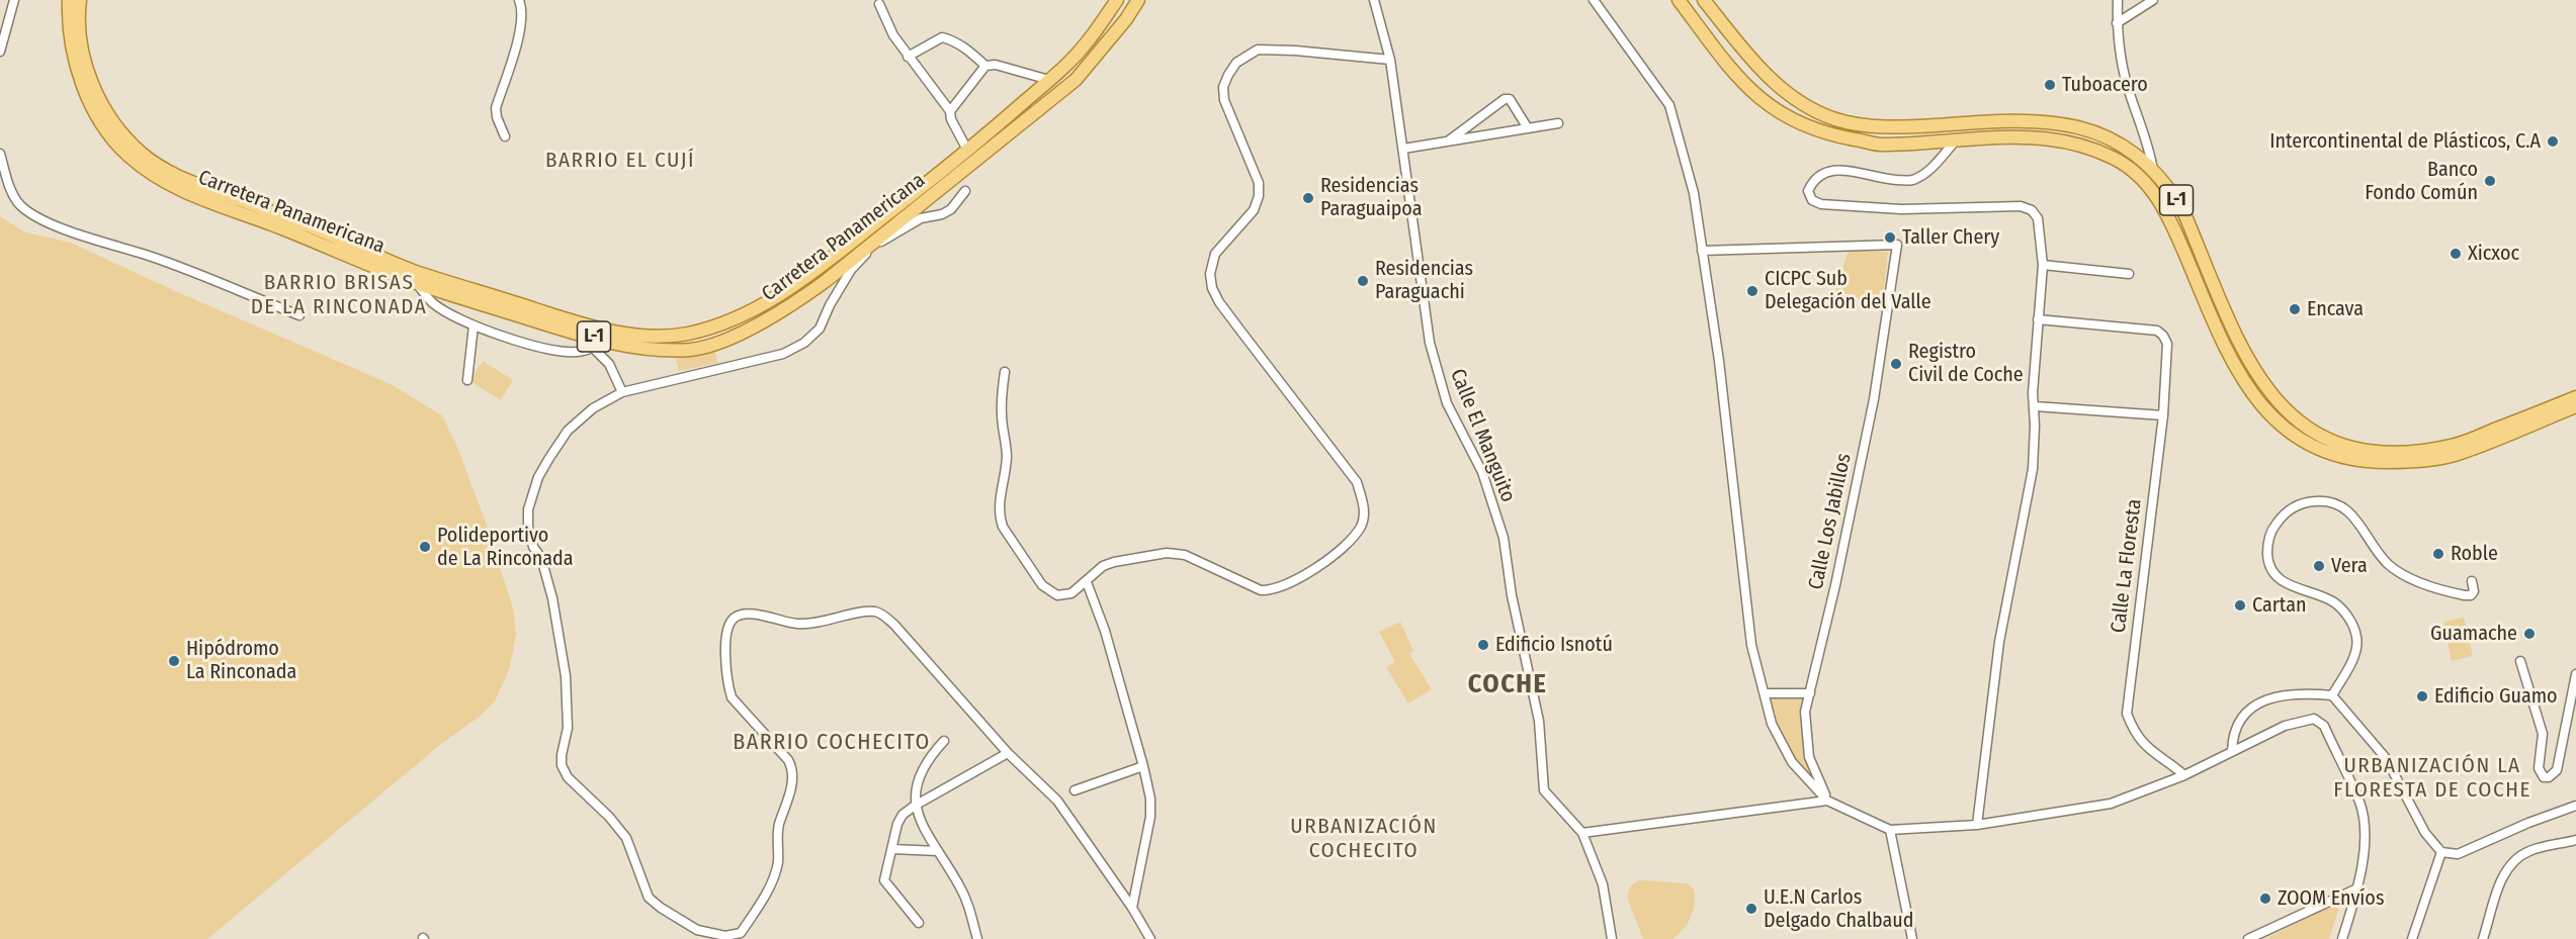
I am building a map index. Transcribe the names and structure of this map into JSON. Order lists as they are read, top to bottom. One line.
{"streets":{"main road":["L-1","Carretera Panamericana"],"street":["Calle El Manguito","Calle Los Jabillos","Calle La Floresta"]},"districts":["BARRIO EL CUJÍ","BARRIO BRISAS DE LA RINCONADA","COCHE","BARRIO COCHECITO","URBANIZACIÓN LA FLORESTA DE COCHE","URBANIZACIÓN COCHECITO"],"places":["Tuboacero","Intercontinental de Plásticos, C.A","Banco Fondo Común","Residencias Paraguaipoa","Taller Chery","Xicxoc","Residencias Paraguachi","CICPC Sub Delegación del Valle","Encava","Registro Civil de Coche","Polideportivo de La Rinconada","Roble","Vera","Cartan","Guamache","Edificio Isnotú","Hipódromo La Rinconada","Edificio Guamo","ZOOM Envíos","U.E.N Carlos Delgado Chalbaud"]}
